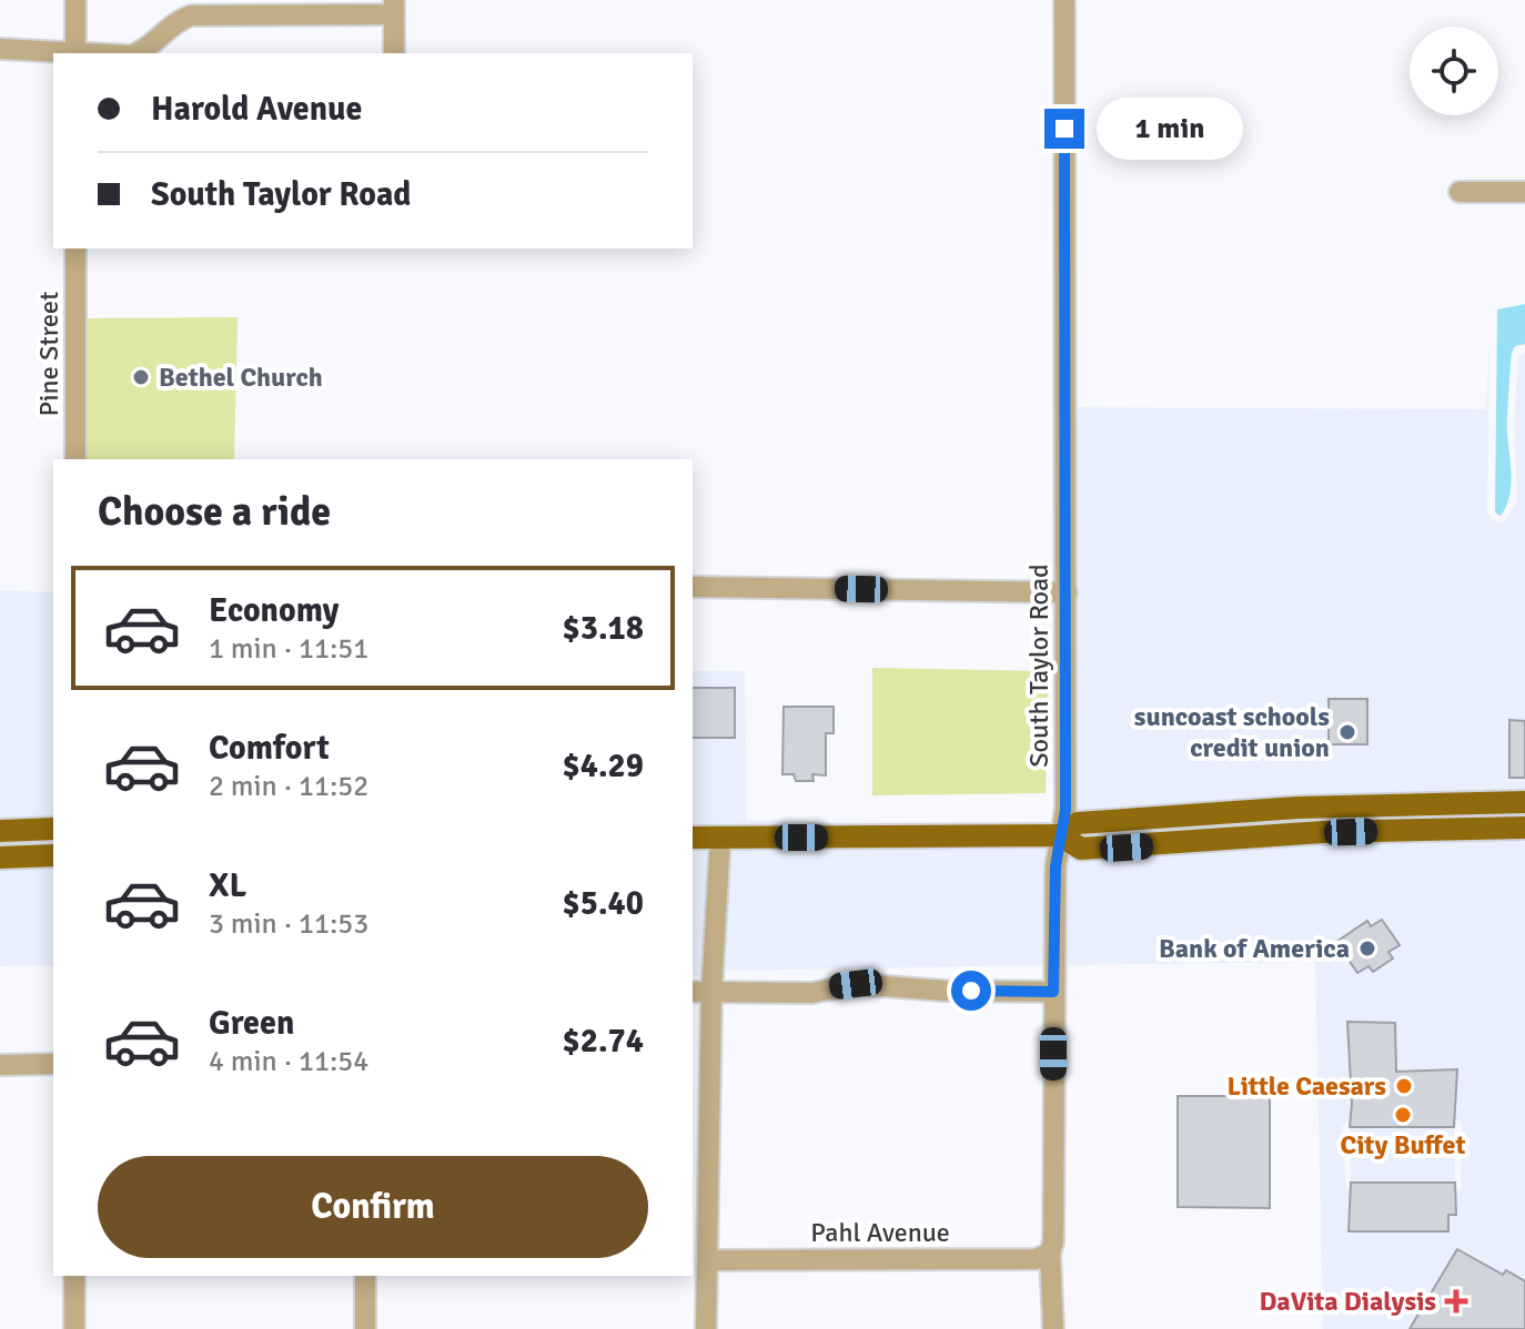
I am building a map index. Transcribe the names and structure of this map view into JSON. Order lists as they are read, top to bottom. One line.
{"streets":{"street":["Pine Street","South Taylor Road","Pahl Avenue"]},"crossings":[["South Taylor Road","Pahl Avenue"]],"places":{"other":["Bethel Church","suncoast schools credit union","Bank of America","Little Caesars","City Buffet"],"health":["DaVita Dialysis"]},"page":{"banner":["Harold Avenue","South Taylor Road"],"bubble":"1 min","heading":"Choose a ride","list":[{"name":"Economy","note":"1 min · 11:51","value":"$3.18"},{"name":"Comfort","note":"2 min · 11:52","value":"$4.29"},{"name":"XL","note":"3 min · 11:53","value":"$5.40"},{"name":"Green","note":"4 min · 11:54","value":"$2.74"}],"buttons":"Confirm"}}
